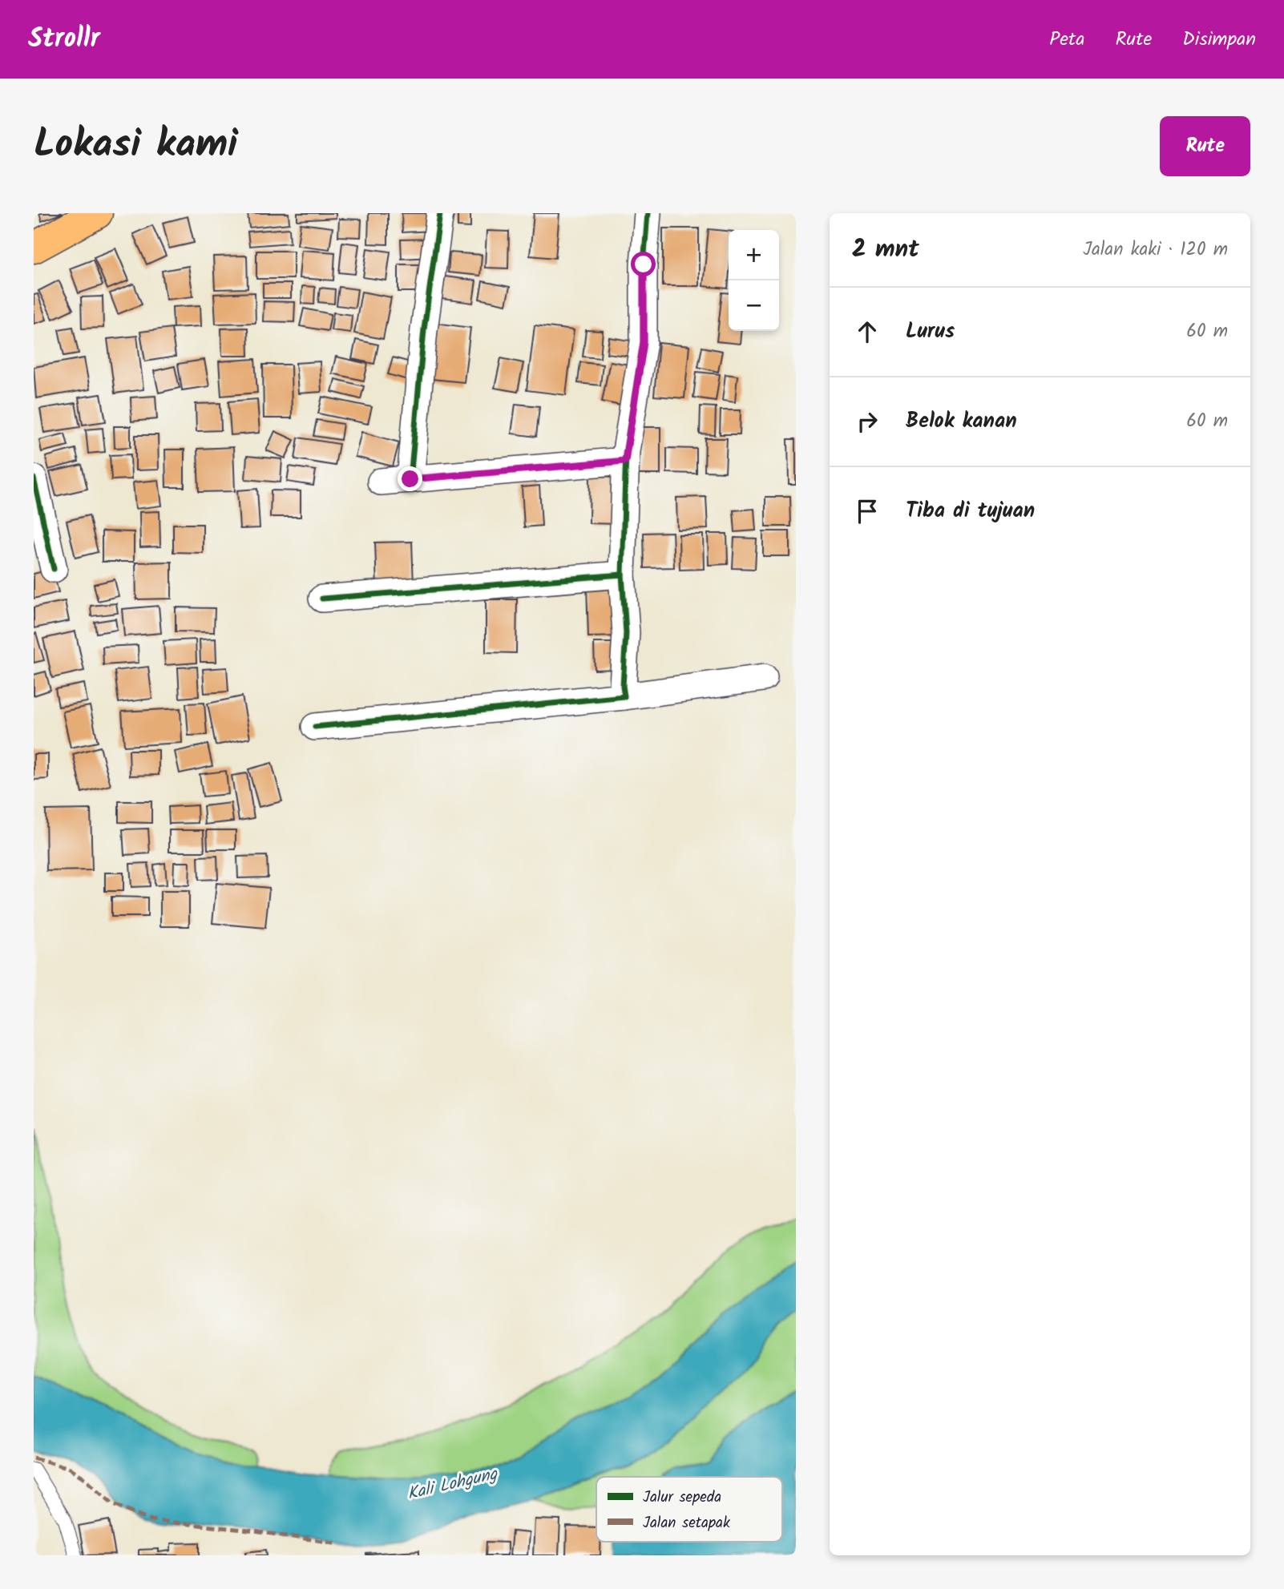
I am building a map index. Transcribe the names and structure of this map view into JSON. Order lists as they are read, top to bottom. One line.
{"water":["Kali Lohgung"],"legend":["Jalur sepeda","Jalan setapak"],"page":{"header":"Strollr","nav":["Peta","Rute","Disimpan"],"title":"Lokasi kami","buttons":"Rute","heading":["2 mnt","Jalan kaki · 120 m"],"map_buttons":["+","−"],"list":[["Lurus","60 m"],["Belok kanan","60 m"],"Tiba di tujuan"]}}
